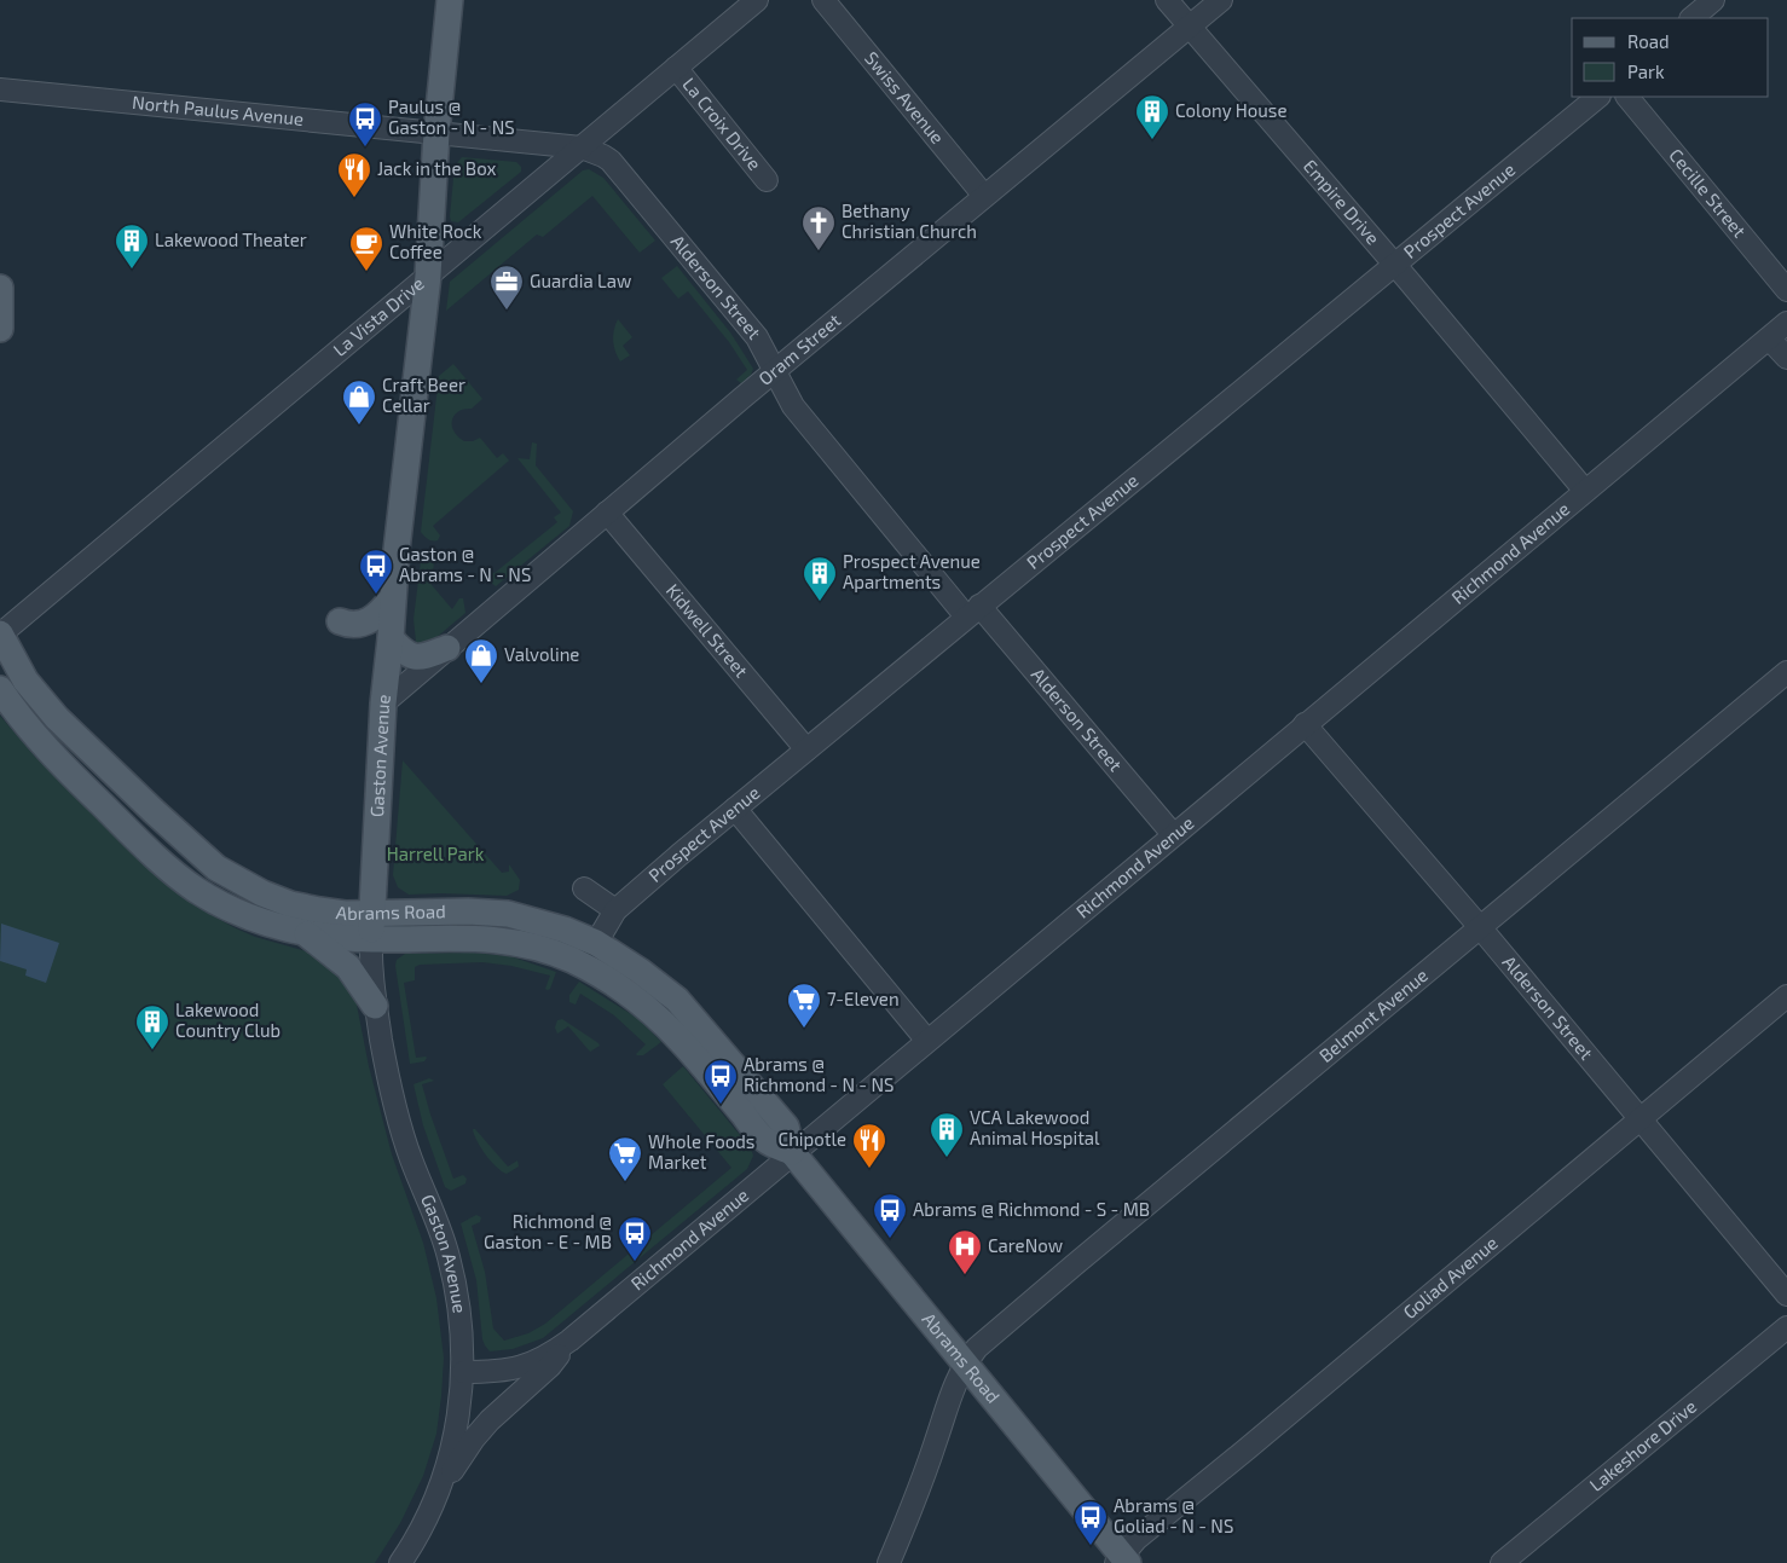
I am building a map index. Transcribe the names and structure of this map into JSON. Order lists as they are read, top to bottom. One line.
{"streets":{"main road":["Gaston Avenue","Abrams Road"],"street":["Swiss Avenue","North Paulus Avenue","La Croix Drive","Cecille Street","Empire Drive","Prospect Avenue","Alderson Street","La Vista Drive","Oram Street","Richmond Avenue","Kidwell Street","Belmont Avenue","Goliad Avenue","Lakeshore Drive"]},"crossings":[["Swiss Avenue","Oram Street"],["North Paulus Avenue","Alderson Street"],["North Paulus Avenue","Gaston Avenue"],["La Croix Drive","La Vista Drive"],["Empire Drive","Prospect Avenue"],["Empire Drive","Oram Street"],["Empire Drive","Richmond Avenue"],["Prospect Avenue","Alderson Street"],["Prospect Avenue","Kidwell Street"],["Prospect Avenue","Abrams Road"],["Alderson Street","La Vista Drive"],["Alderson Street","Oram Street"],["Alderson Street","Richmond Avenue"],["Alderson Street","Gaston Avenue"],["Alderson Street","Belmont Avenue"],["Alderson Street","Goliad Avenue"],["La Vista Drive","Gaston Avenue"],["La Vista Drive","Abrams Road"],["Oram Street","Kidwell Street"],["Oram Street","Gaston Avenue"],["Richmond Avenue","Gaston Avenue"],["Richmond Avenue","Abrams Road"],["Gaston Avenue","Abrams Road"],["Abrams Road","Belmont Avenue"],["Abrams Road","Goliad Avenue"]],"parks":["Harrell Park"],"places":{"building":["Colony House","Lakewood Theater","Prospect Avenue Apartments","Lakewood Country Club","VCA Lakewood Animal Hospital"],"bus stop":["Paulus @ Gaston - N - NS","Gaston @ Abrams - N - NS","Abrams @ Richmond - N - NS","Abrams @ Richmond - S - MB","Richmond @ Gaston - E - MB","Abrams @ Goliad - N - NS"],"restaurant":["Jack in the Box","Chipotle"],"church":["Bethany Christian Church"],"cafe":["White Rock Coffee"],"office":["Guardia Law"],"shop":["Craft Beer Cellar","Valvoline"],"supermarket":["7-Eleven","Whole Foods Market"],"hospital":["CareNow"]},"legend":["Road","Park"]}
